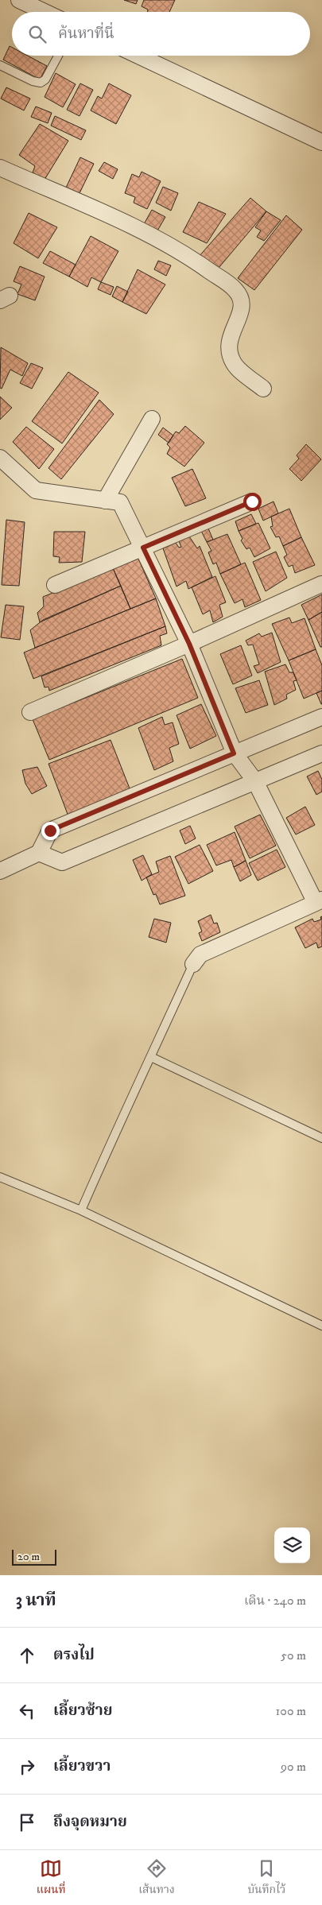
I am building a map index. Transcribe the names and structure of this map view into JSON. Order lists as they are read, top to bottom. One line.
{"scale_bar":"20 m","page":{"search":"ค้นหาที่นี่","scale":"20 m","heading":["3 นาที","เดิน · 240 m"],"list":[["ตรงไป","50 m"],["เลี้ยวซ้าย","100 m"],["เลี้ยวขวา","90 m"],"ถึงจุดหมาย"],"nav":["แผนที่","เส้นทาง","บันทึกไว้"]}}
